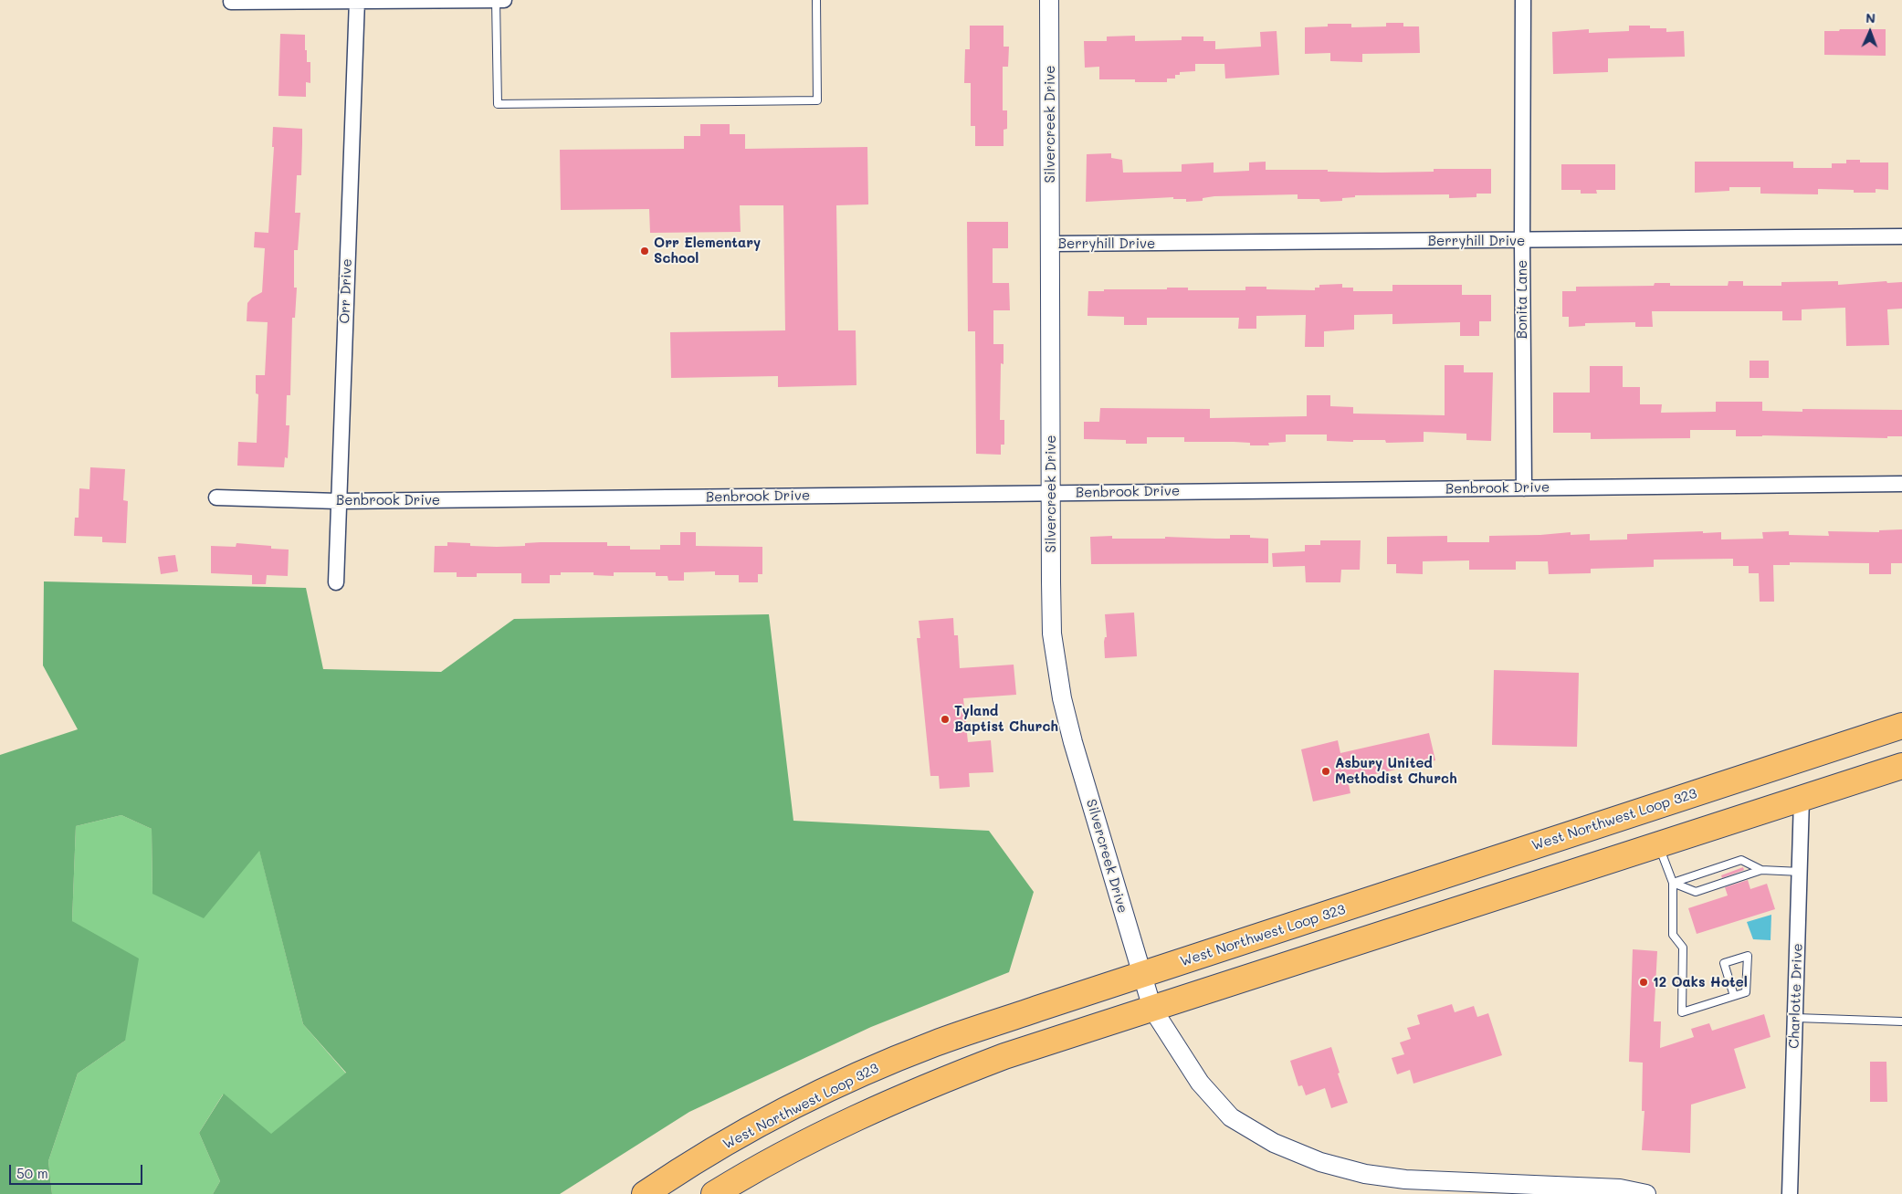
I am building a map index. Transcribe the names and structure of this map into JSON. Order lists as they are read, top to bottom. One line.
{"streets":{"highway":["West Northwest Loop 323"],"street":["Silvercreek Drive","Berryhill Drive","Orr Drive","Bonita Lane","Benbrook Drive","Charlotte Drive"]},"crossings":[["Silvercreek Drive","Berryhill Drive"],["Silvercreek Drive","Benbrook Drive"],["Silvercreek Drive","West Northwest Loop 323"],["Berryhill Drive","Bonita Lane"],["Orr Drive","Benbrook Drive"],["Bonita Lane","Benbrook Drive"]],"places":["Orr Elementary School","Tyland Baptist Church","Asbury United Methodist Church","12 Oaks Hotel"],"scale_bar":"50 m","north":"top"}
